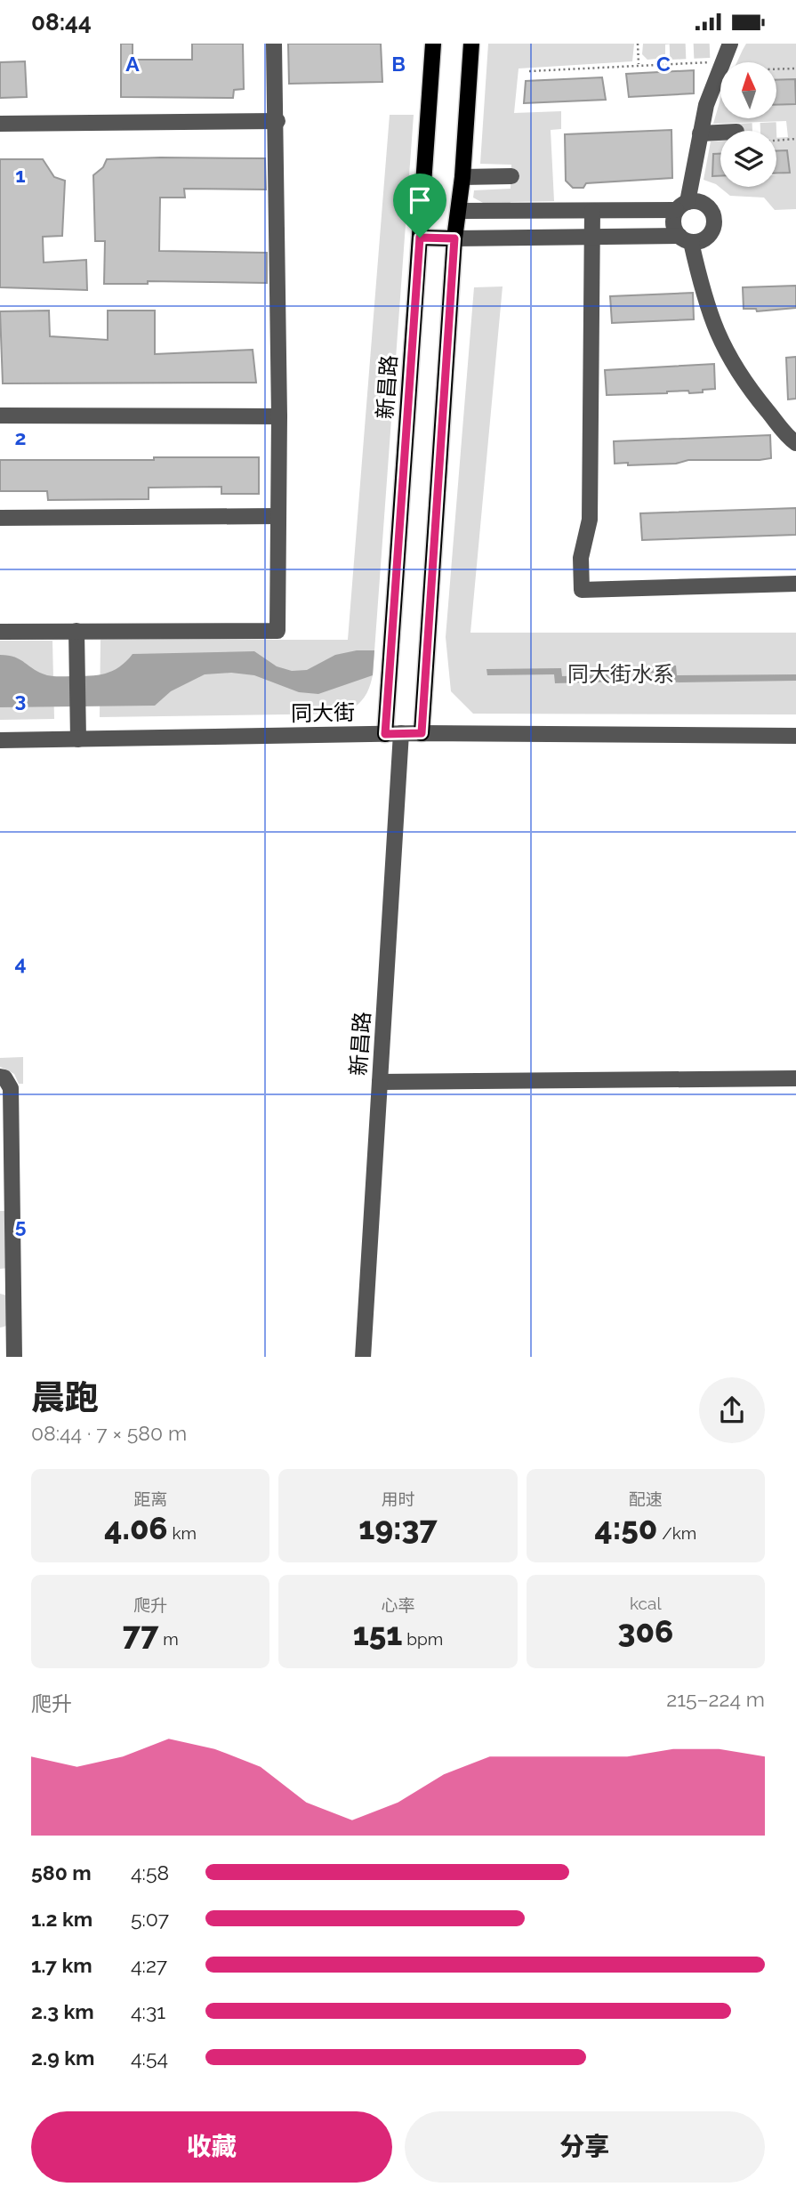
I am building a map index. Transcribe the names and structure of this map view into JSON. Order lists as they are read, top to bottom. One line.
{"streets":{"main road":["新昌路"],"street":["同大街"]},"crossings":[["新昌路","同大街"]],"parks":["同大街水系"],"north":"top","page":{"status":"08:44","heading":["晨跑","08:44 · 7 × 580 m"],"stats":[["距离","4.06 km"],["用时","19:37"],["配速","4:50 /km"],["爬升","77 m"],["心率","151 bpm"],["kcal","306"]],"chart":["爬升","215–224 m"],"list":[{"name":"580 m","note":"4:58"},{"name":"1.2 km","note":"5:07"},{"name":"1.7 km","note":"4:27"},{"name":"2.3 km","note":"4:31"},{"name":"2.9 km","note":"4:54"}],"buttons":["收藏","分享"]},"grid":{"columns":["A","B","C"],"rows":["1","2","3","4","5"]}}
